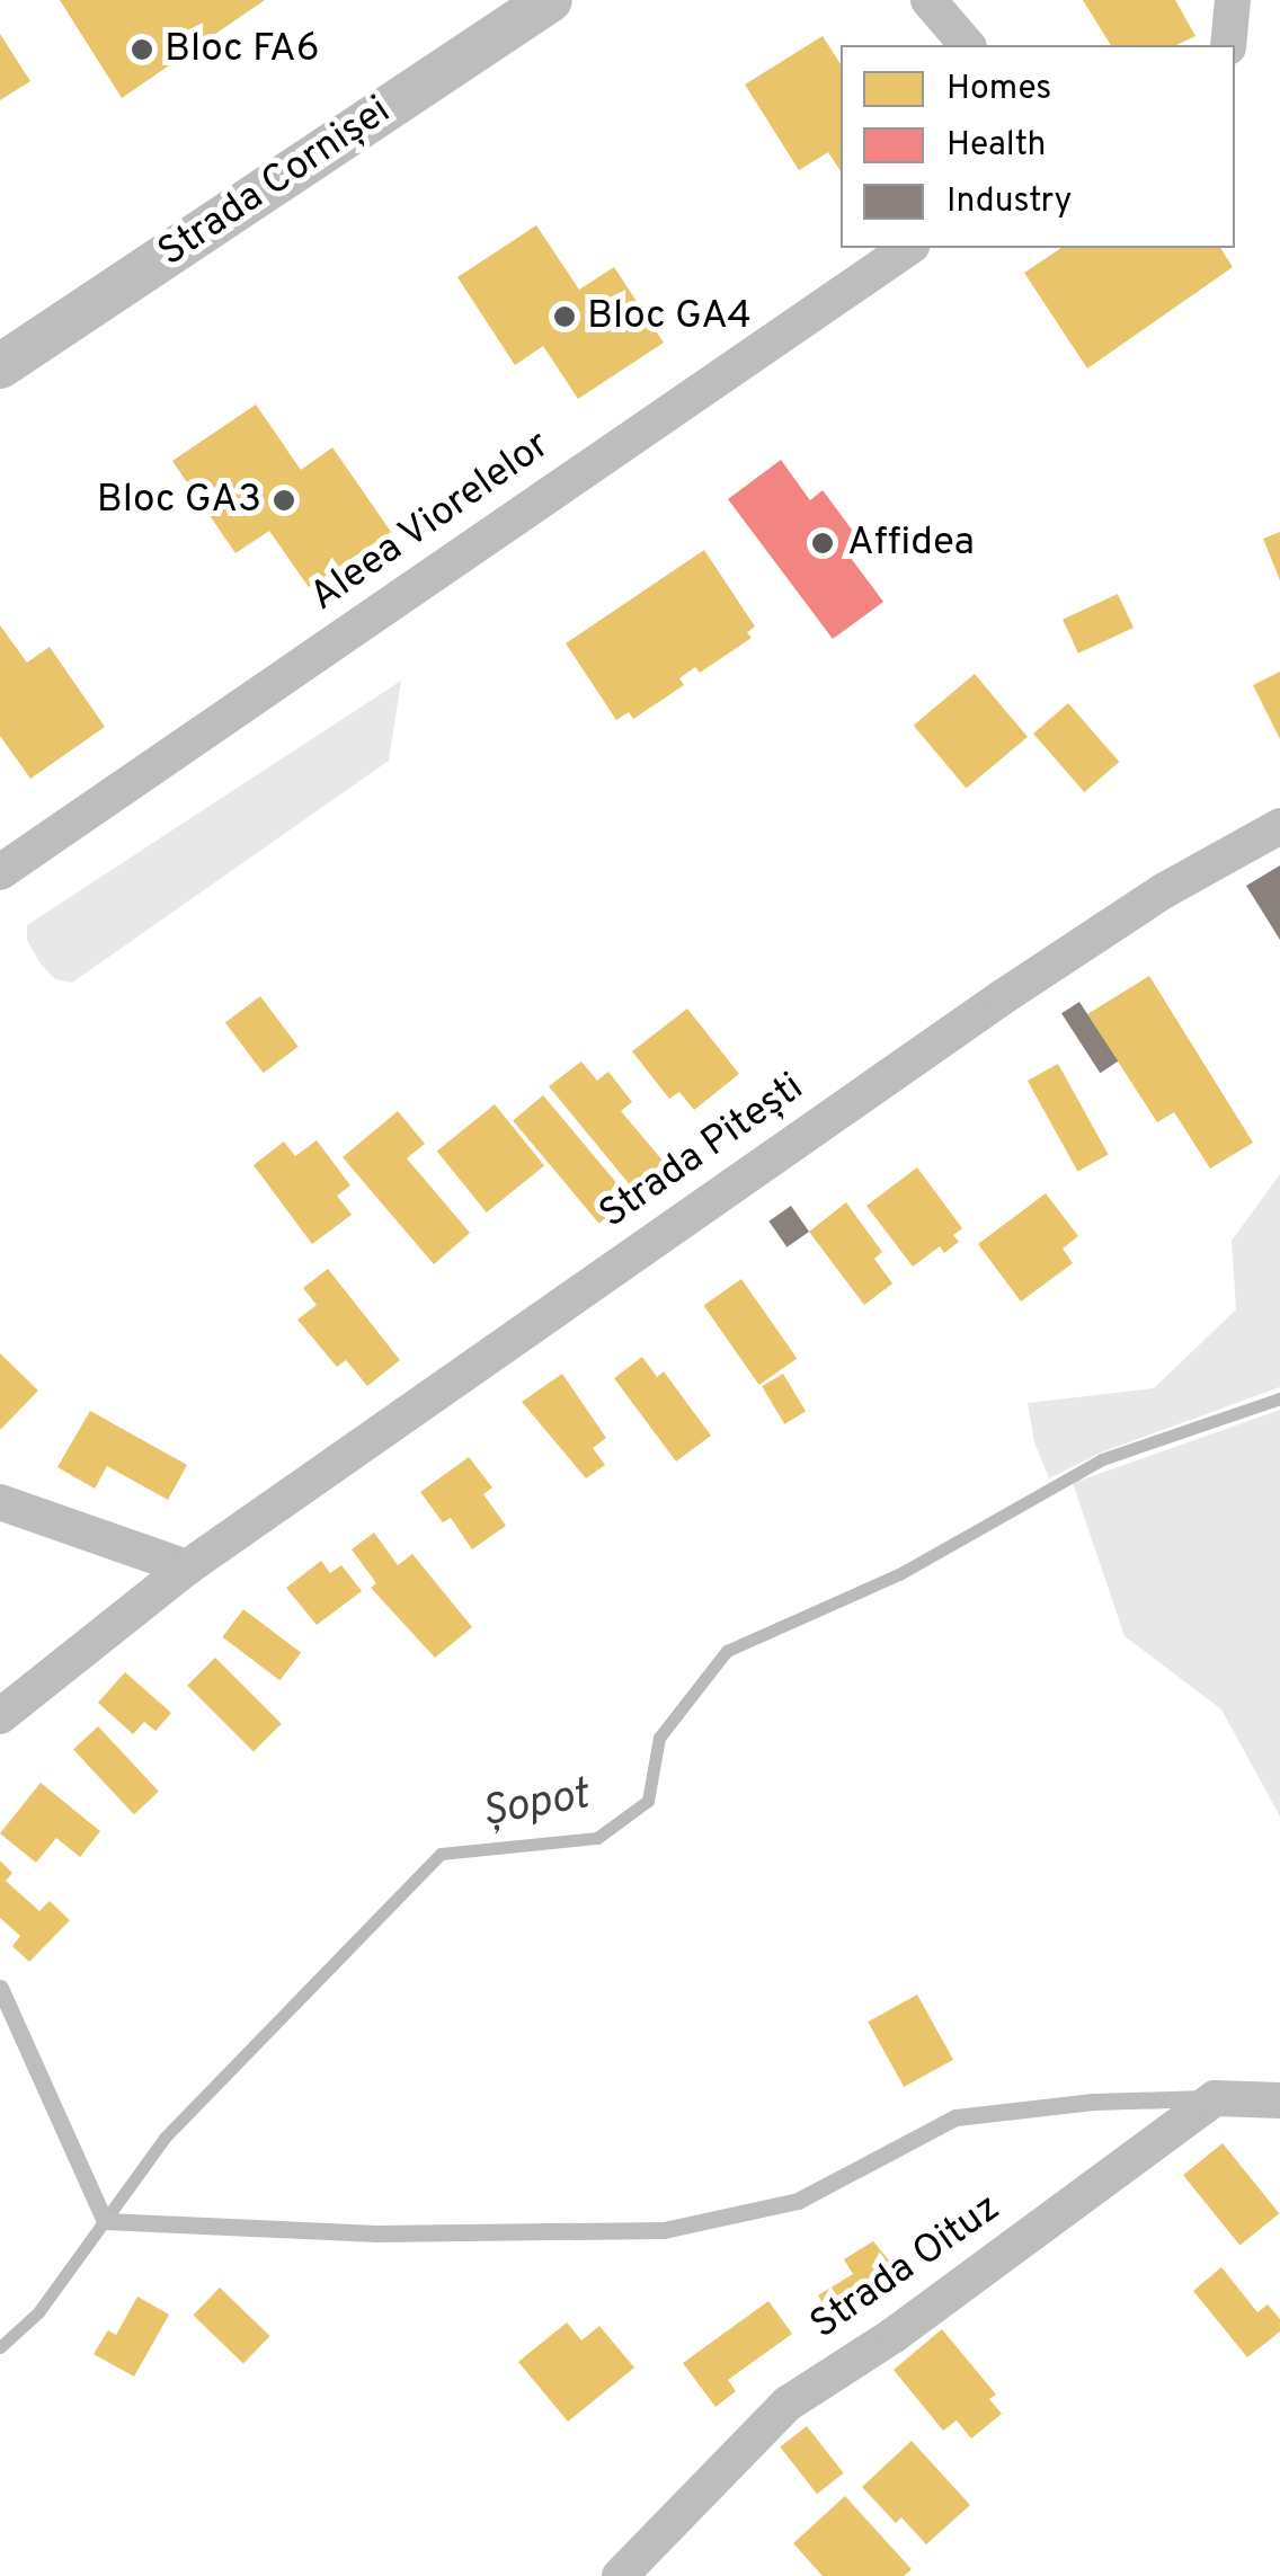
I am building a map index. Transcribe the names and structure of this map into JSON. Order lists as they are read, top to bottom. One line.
{"streets":{"street":["Strada Cornișei","Aleea Viorelelor","Strada Pitești","Strada Oituz"]},"water":["Șopot"],"places":["Bloc FA6","Bloc GA4","Bloc GA3","Affidea"],"legend":["Homes","Health","Industry"]}
